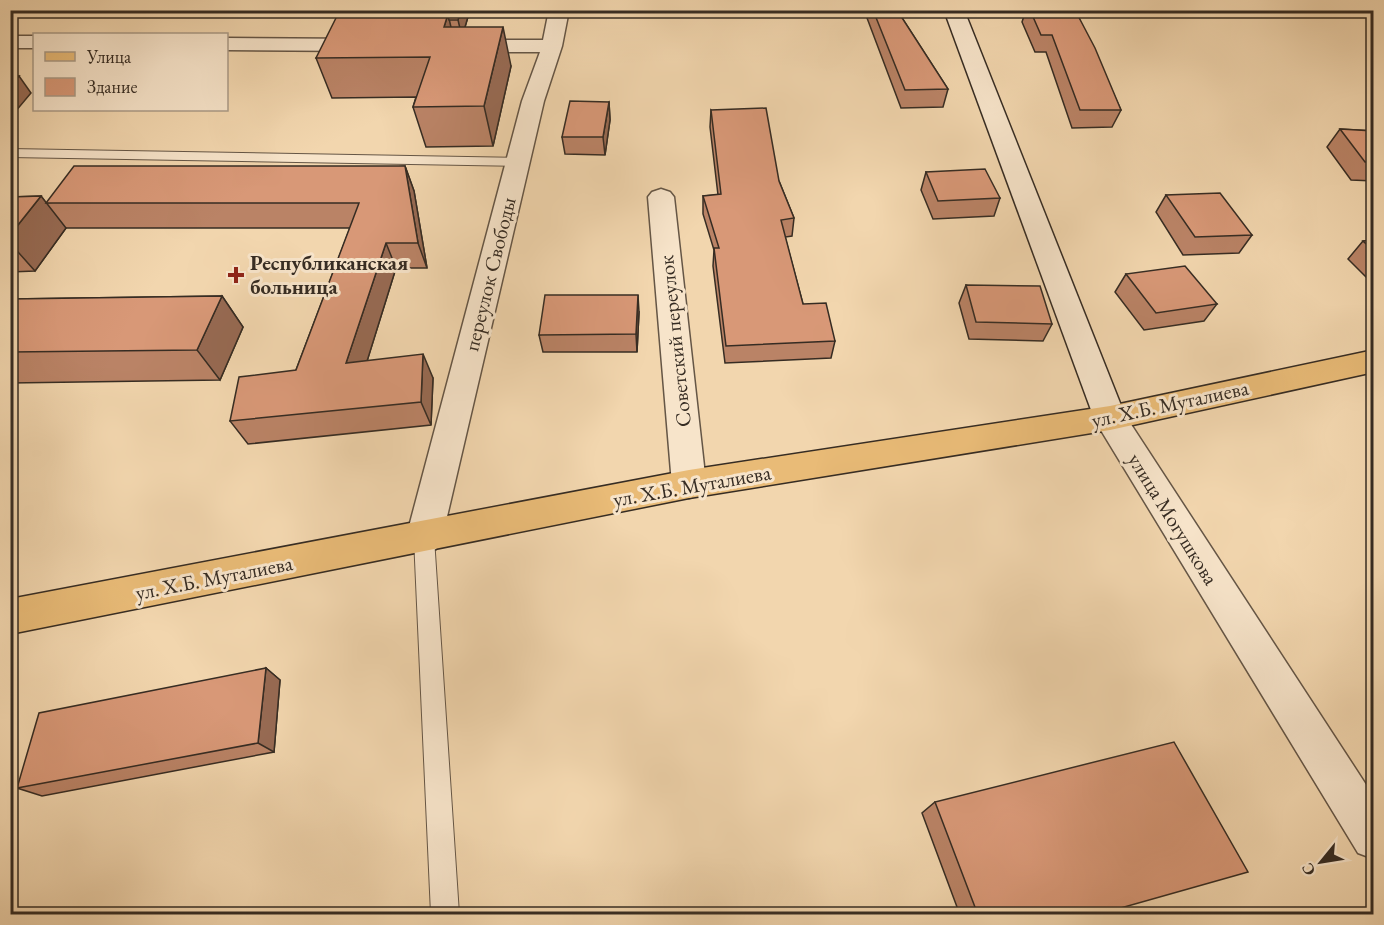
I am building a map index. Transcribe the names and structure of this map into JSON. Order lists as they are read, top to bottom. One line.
{"streets":{"main road":["ул. Х.Б. Муталиева"],"street":["переулок Свободы","Советский переулок","улица Могушкова"]},"crossings":[["переулок Свободы","ул. Х.Б. Муталиева"],["Советский переулок","ул. Х.Б. Муталиева"],["ул. Х.Б. Муталиева","улица Могушкова"]],"places":{"health":["Республиканская больница"]},"legend":["Улица","Здание"],"north":"bottom left"}
